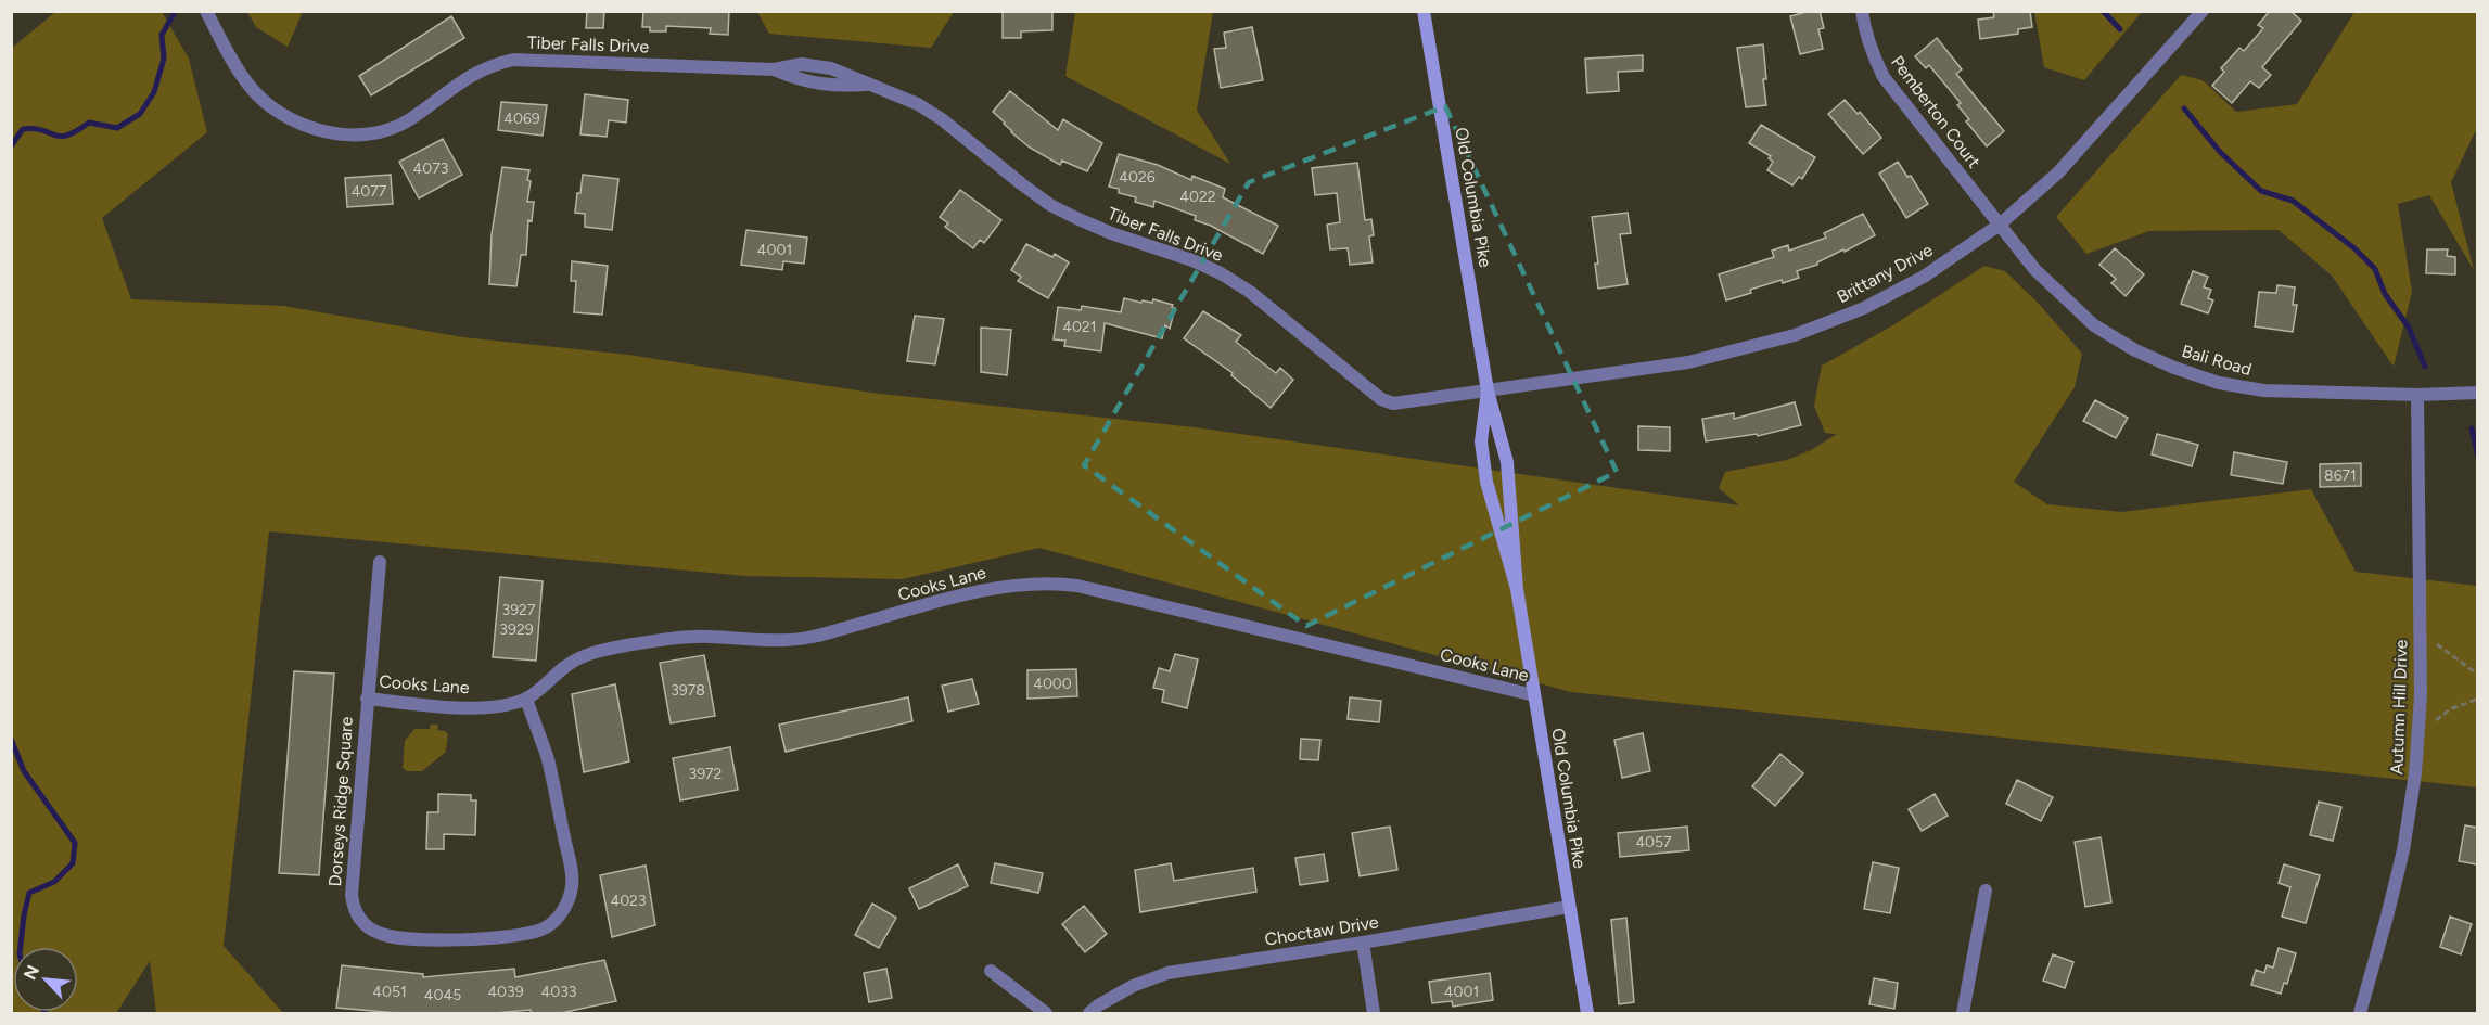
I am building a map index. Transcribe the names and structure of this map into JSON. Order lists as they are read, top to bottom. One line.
{"streets":{"street":["Tiber Falls Drive","Pemberton Court","Old Columbia Pike","Brittany Drive","Bali Road","Cooks Lane","Autumn Hill Drive","Dorseys Ridge Square","Choctaw Drive"]},"crossings":[["Tiber Falls Drive","Old Columbia Pike"],["Tiber Falls Drive","Brittany Drive"],["Pemberton Court","Brittany Drive"],["Pemberton Court","Bali Road"],["Old Columbia Pike","Brittany Drive"],["Old Columbia Pike","Cooks Lane"],["Old Columbia Pike","Choctaw Drive"],["Brittany Drive","Bali Road"],["Bali Road","Autumn Hill Drive"],["Cooks Lane","Dorseys Ridge Square"]],"house_numbers":["4069","4073","4026","4077","4022","4001","4021","8671","3927","3929","4000","3978","3972","4057","4023","4051","4039","4033","4001","4045"],"north":"top left"}
